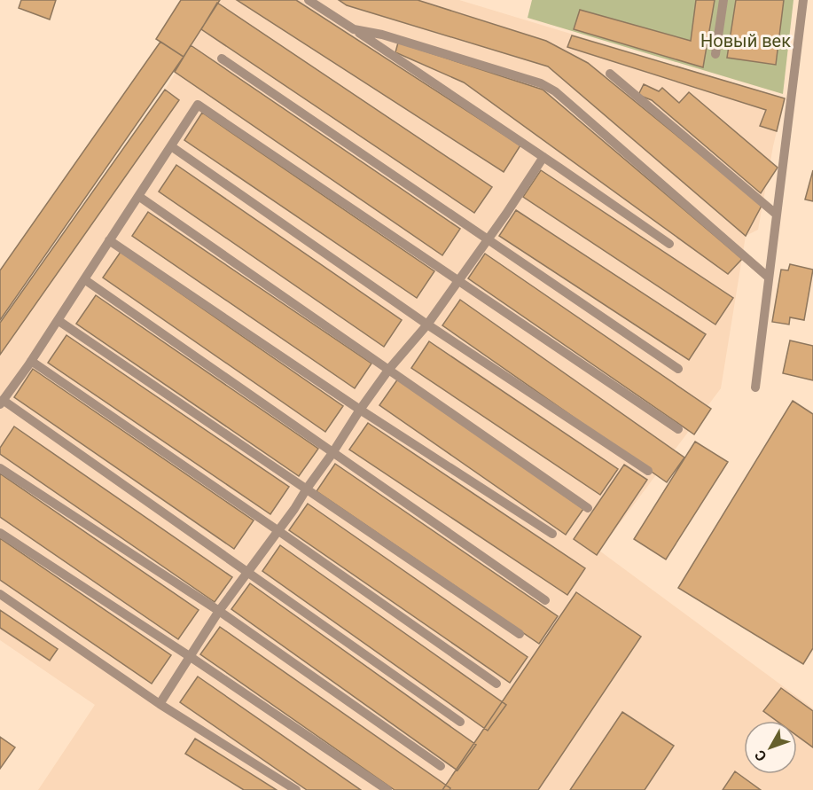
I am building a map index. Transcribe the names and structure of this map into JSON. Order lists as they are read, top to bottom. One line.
{"parks":["Новый век"],"north":"bottom left"}
